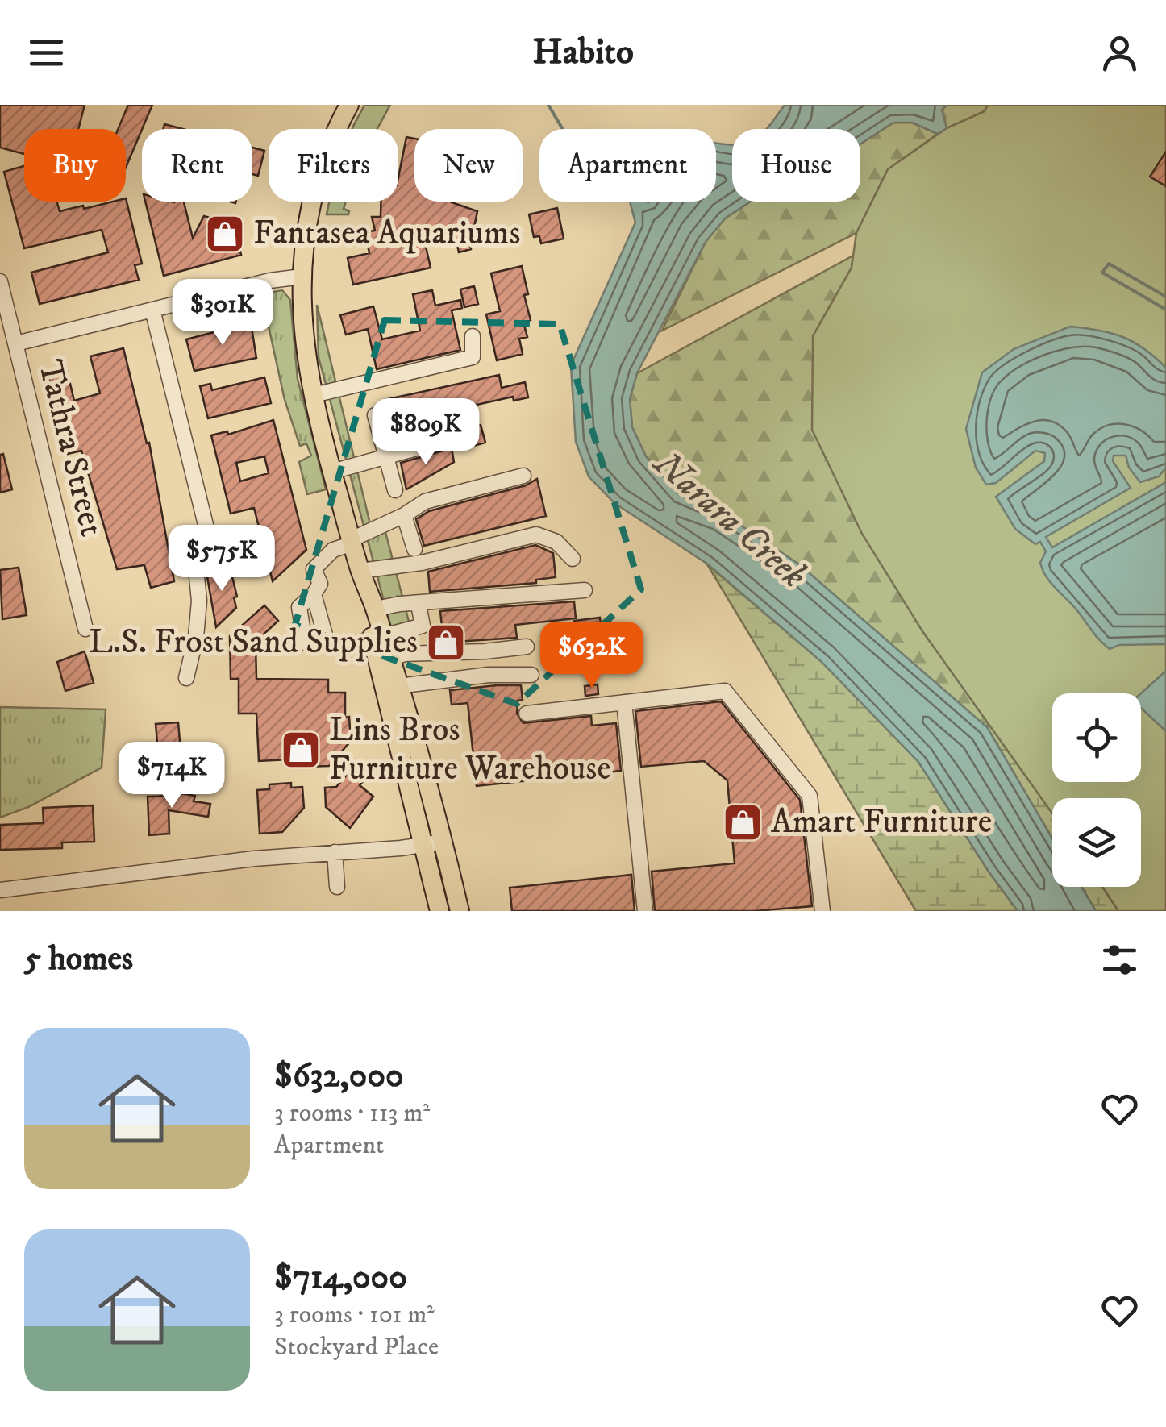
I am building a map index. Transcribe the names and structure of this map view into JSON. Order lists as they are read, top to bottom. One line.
{"streets":{"street":["Tathra Street"]},"water":["Narara Creek"],"places":{"shop":["Fantasea Aquariums","L.S. Frost Sand Supplies","Lins Bros Furniture Warehouse","Amart Furniture"]},"page":{"header":"Habito","chip":["Buy","Rent","Filters","New","Apartment","House"],"price":["$301K","$809K","$575K","$632K","$714K"],"heading":"5 homes","list":[{"name":"$632,000","note":"3 rooms · 113 m² · Apartment"},{"name":"$714,000","note":"3 rooms · 101 m² · Stockyard Place"}]}}
